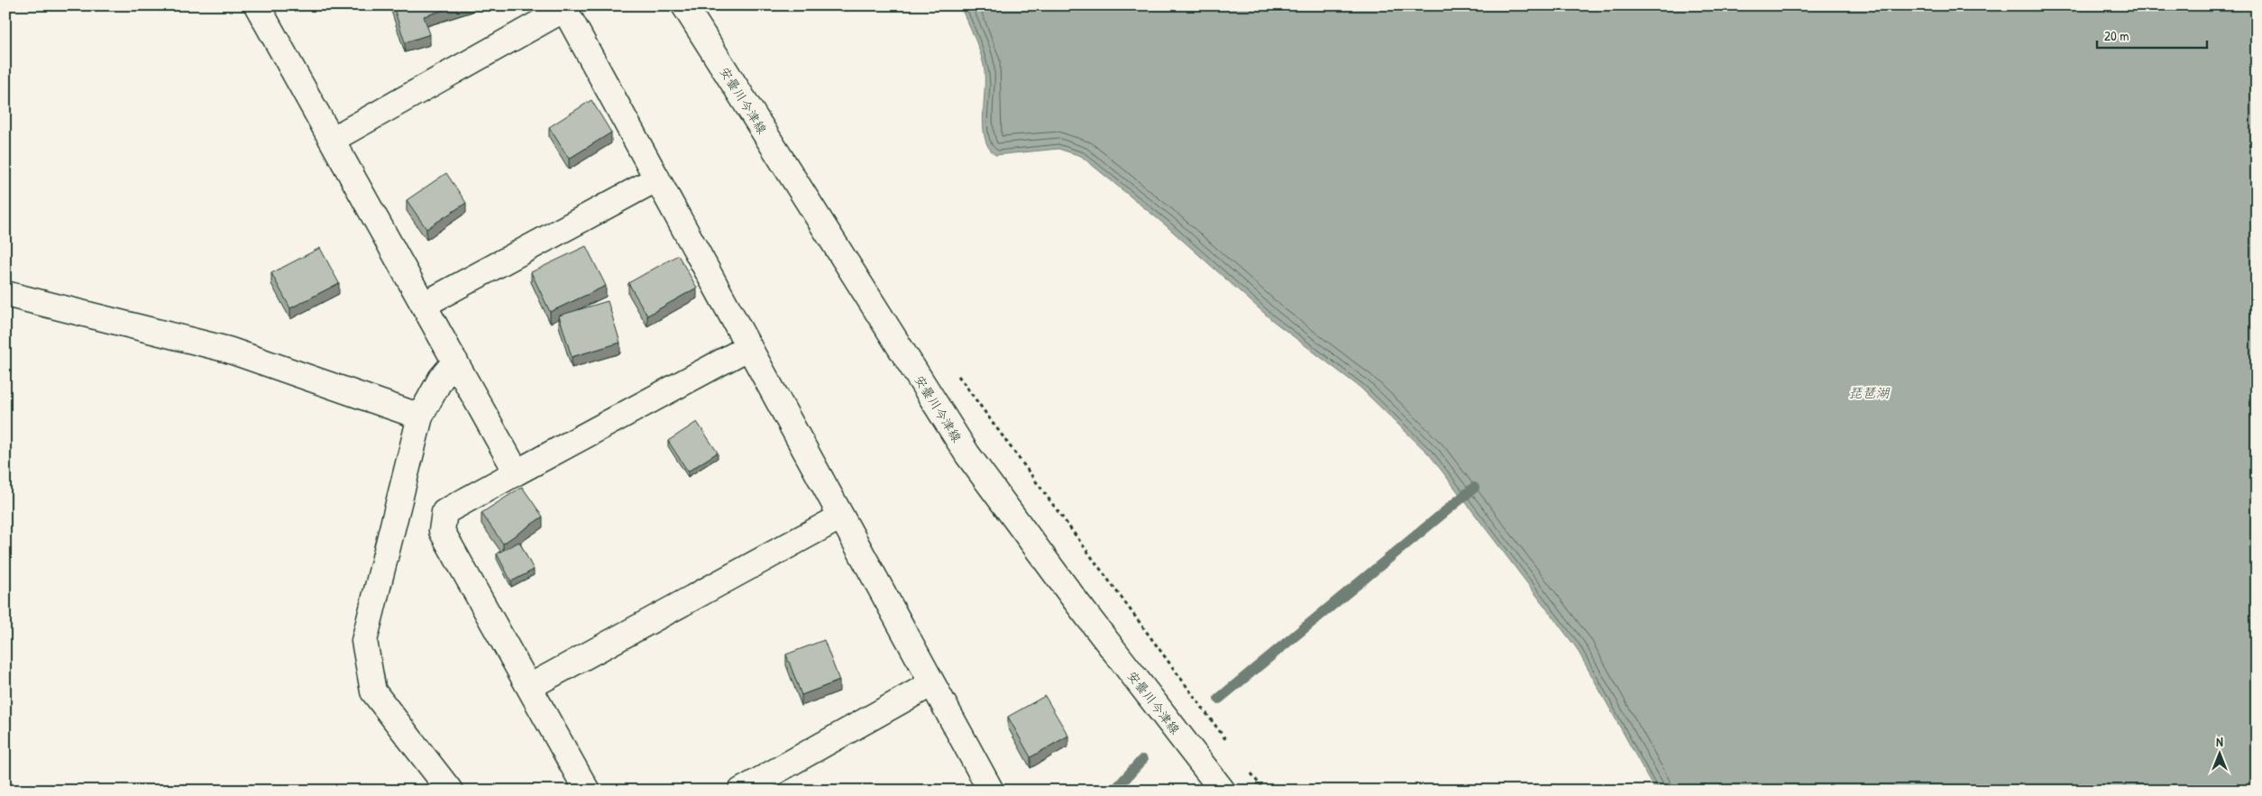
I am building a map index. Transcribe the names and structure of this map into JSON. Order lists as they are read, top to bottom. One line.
{"streets":{"street":["安曇川今津線"]},"water":["琵琶湖"],"scale_bar":"20 m","north":"top"}
